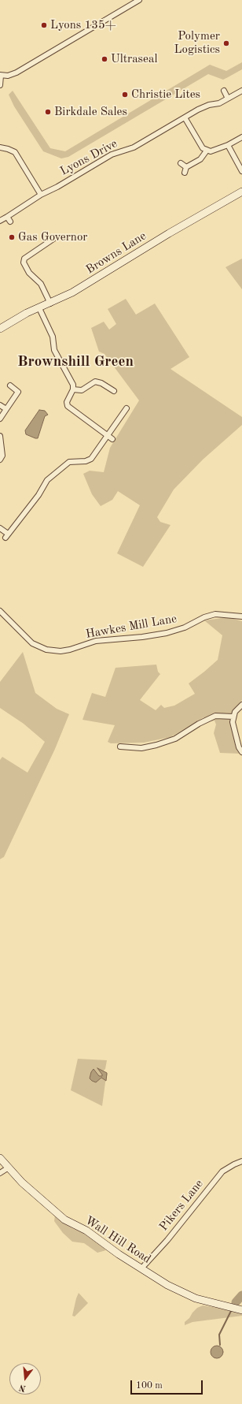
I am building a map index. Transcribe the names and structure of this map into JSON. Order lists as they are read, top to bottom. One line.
{"streets":{"street":["Lyons Drive","Browns Lane","Hawkes Mill Lane","Pikers Lane","Wall Hill Road"]},"crossings":[["Pikers Lane","Wall Hill Road"]],"districts":["Brownshill Green"],"places":["Lyons 135+","Polymer Logistics","Ultraseal","Christie Lites","Birkdale Sales","Gas Governor"],"scale_bar":"100 m","north":"bottom"}
